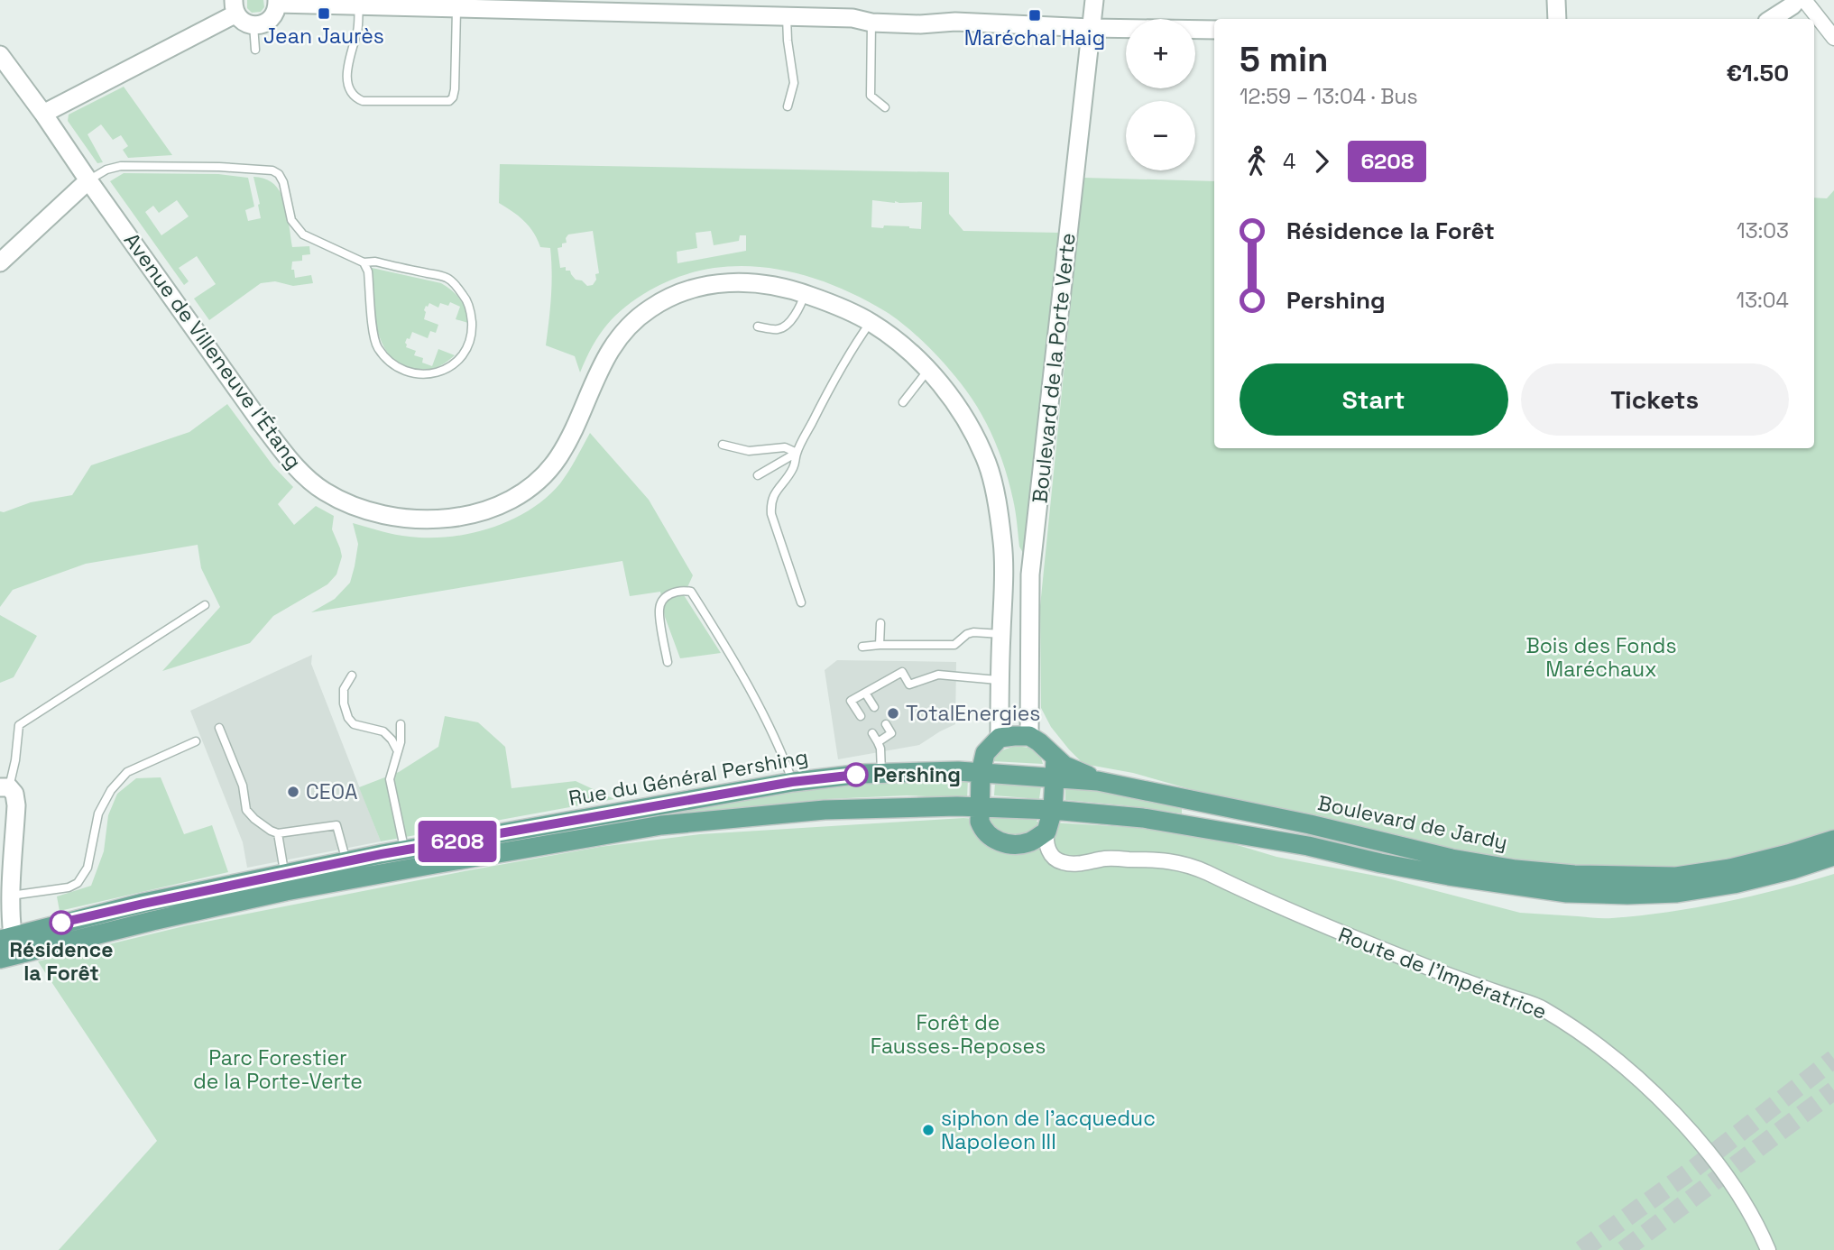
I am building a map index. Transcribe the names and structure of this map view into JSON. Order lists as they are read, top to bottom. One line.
{"streets":{"main road":["Rue du Général Pershing","Boulevard de Jardy"],"street":["Avenue de Villeneuve l'Étang","Boulevard de la Porte Verte","Route de l'Impératrice"]},"crossings":[["Boulevard de la Porte Verte","Boulevard de Jardy"],["Rue du Général Pershing","Boulevard de Jardy"]],"parks":["Bois des Fonds Maréchaux","Forêt de Fausses-Reposes","Parc Forestier de la Porte-Verte"],"places":{"transit":["Jean Jaurès","Maréchal Haig"],"other":["TotalEnergies","Pershing","CEOA","Résidence la Forêt","siphon de l'acqueduc Napoleon III"]},"lines":["bus line 6208"],"page":{"on_map":"6208","map_buttons":["+","−"],"heading":["5 min","12:59 – 13:04 · Bus","€1.50"],"legs":["4","6208"],"list":[{"name":"Résidence la Forêt","value":"13:03"},{"name":"Pershing","value":"13:04"}],"buttons":["Start","Tickets"]}}
